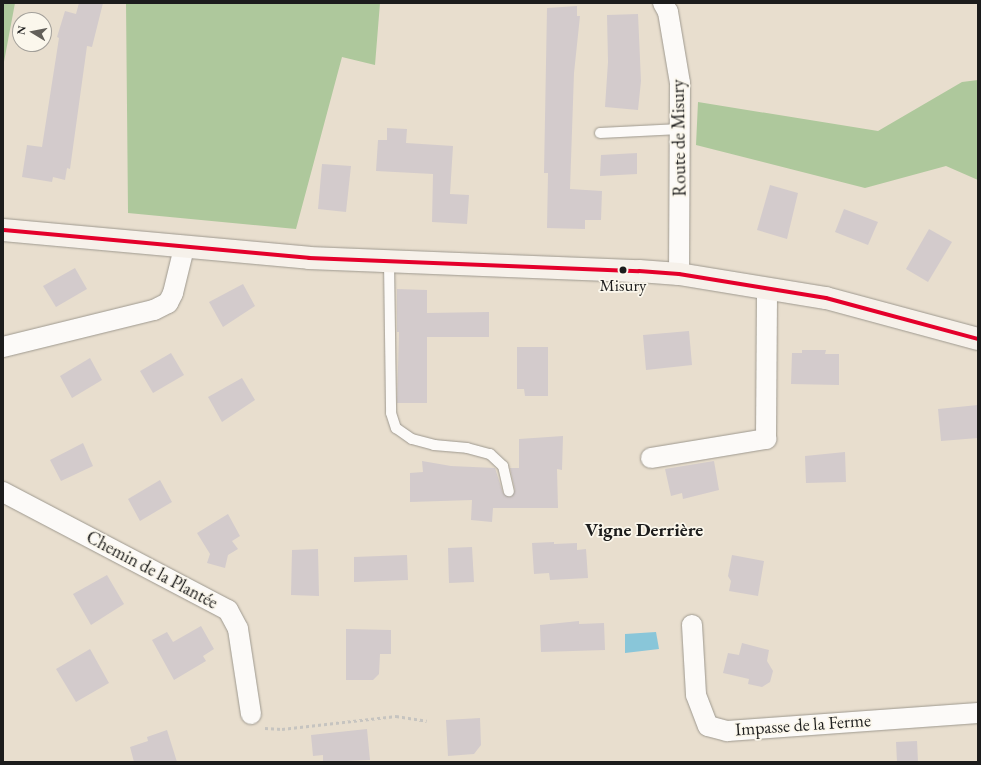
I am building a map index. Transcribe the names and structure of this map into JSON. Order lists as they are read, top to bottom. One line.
{"streets":{"street":["Route de Misury","Chemin de la Plantée","Impasse de la Ferme"]},"districts":["Vigne Derrière"],"places":["Misury"],"north":"left"}
